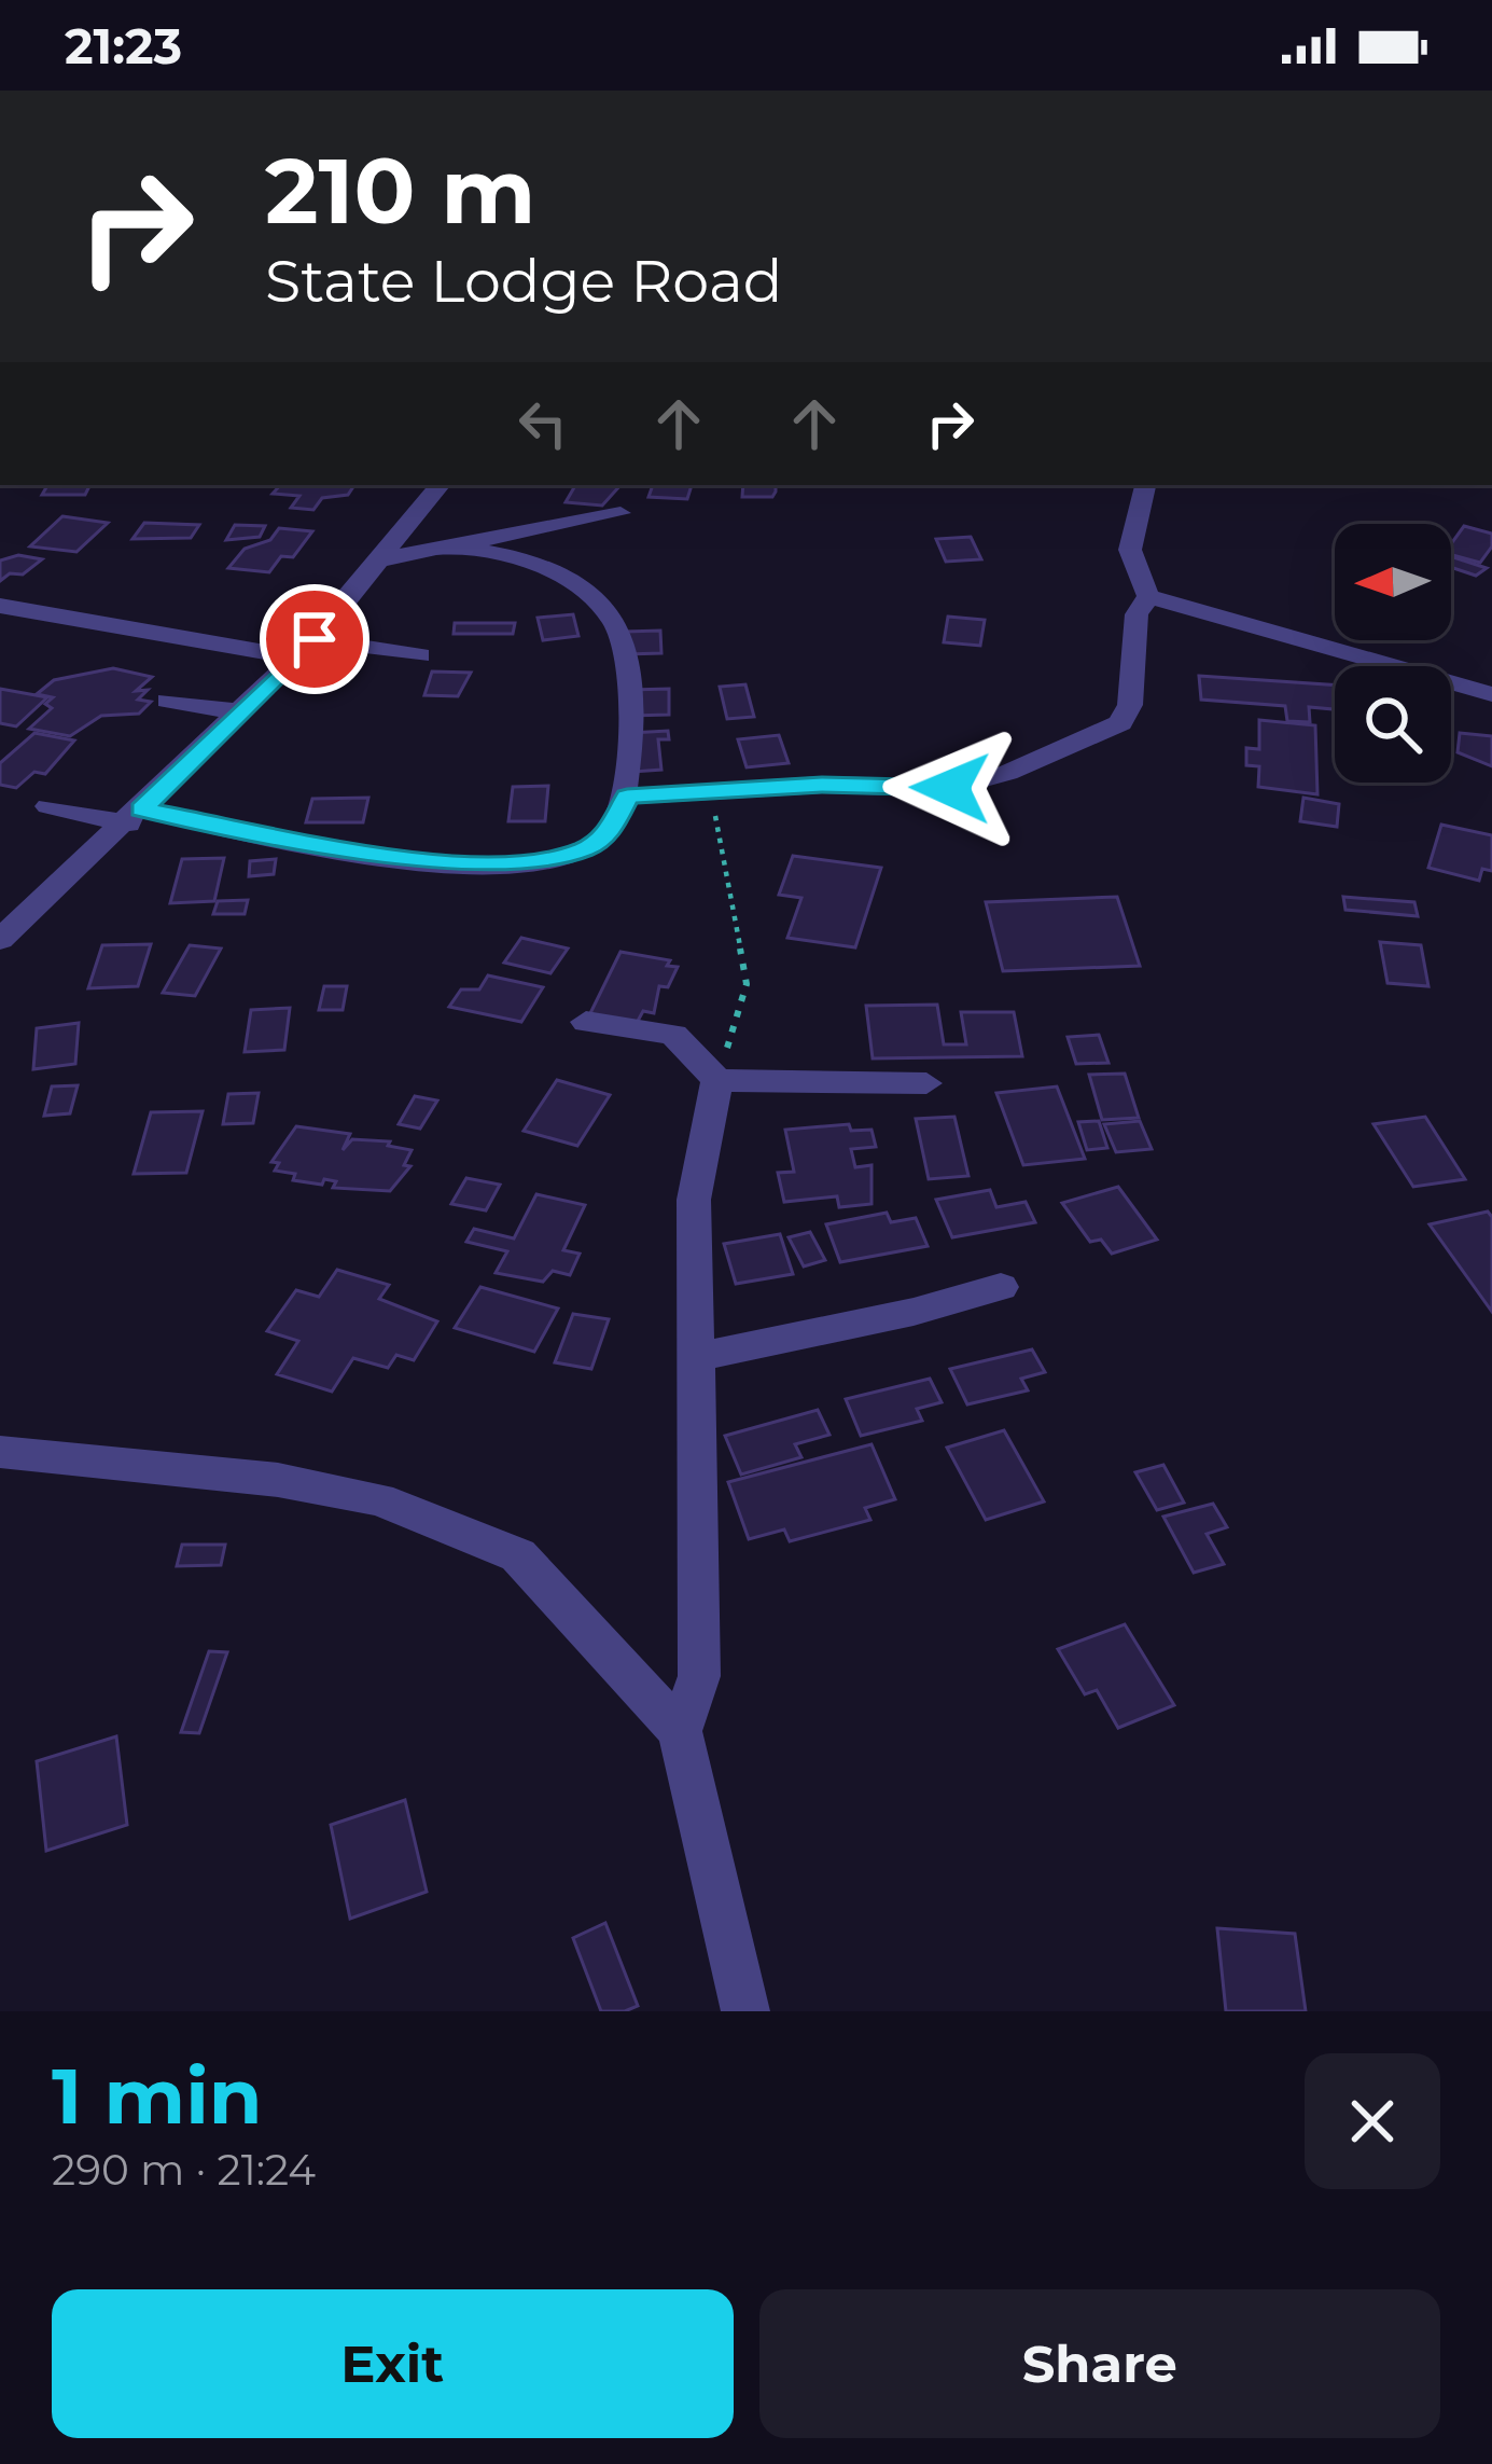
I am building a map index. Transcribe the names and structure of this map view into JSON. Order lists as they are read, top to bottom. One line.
{"north":"left","page":{"status":"21:23","turn":["210 m","State Lodge Road"],"heading":["1 min","290 m · 21:24"],"buttons":["Exit","Share"]}}
